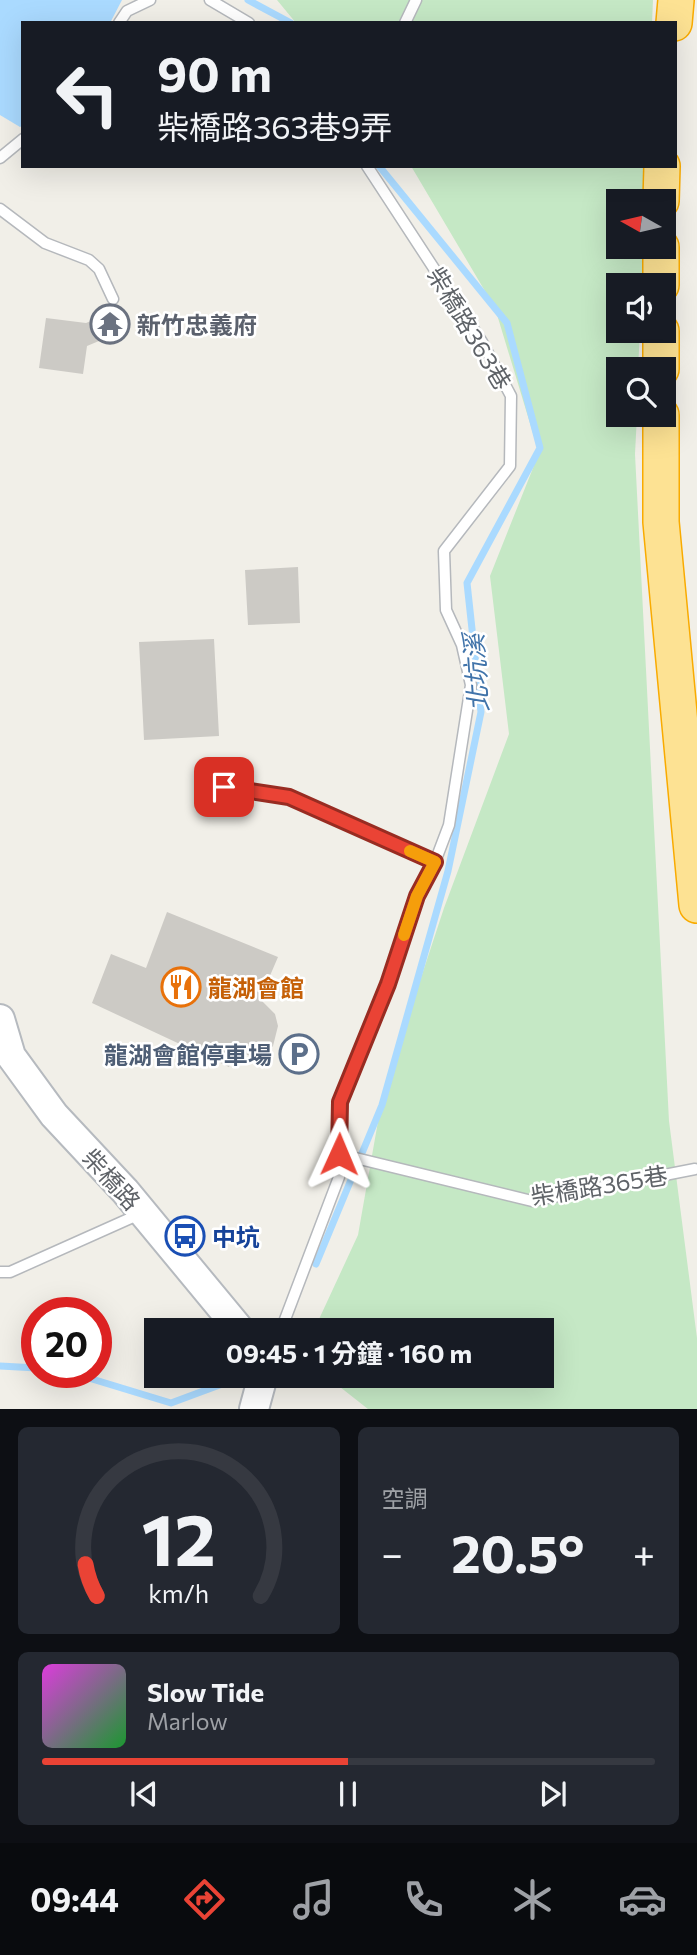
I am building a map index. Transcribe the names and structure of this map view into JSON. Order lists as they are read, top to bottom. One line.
{"streets":{"main road":["柴橋路"],"lane":["柴橋路363巷","柴橋路365巷"]},"crossings":[["柴橋路363巷","柴橋路365巷"]],"water":["北坑溪"],"places":{"temple":["新竹忠義府"],"restaurant":["龍湖會館"],"parking":["龍湖會館停車場"],"bus stop":["中坑"]},"north":"left","page":{"turn":["90 m","柴橋路363巷9弄"],"limit":"20","trip":"09:45 · 1 分鐘 · 160 m","tile":"空調","heat":["−","20.5°","+"],"song":["Slow Tide","Marlow"],"tabs":"09:44","gauge":["12","km/h"]}}
